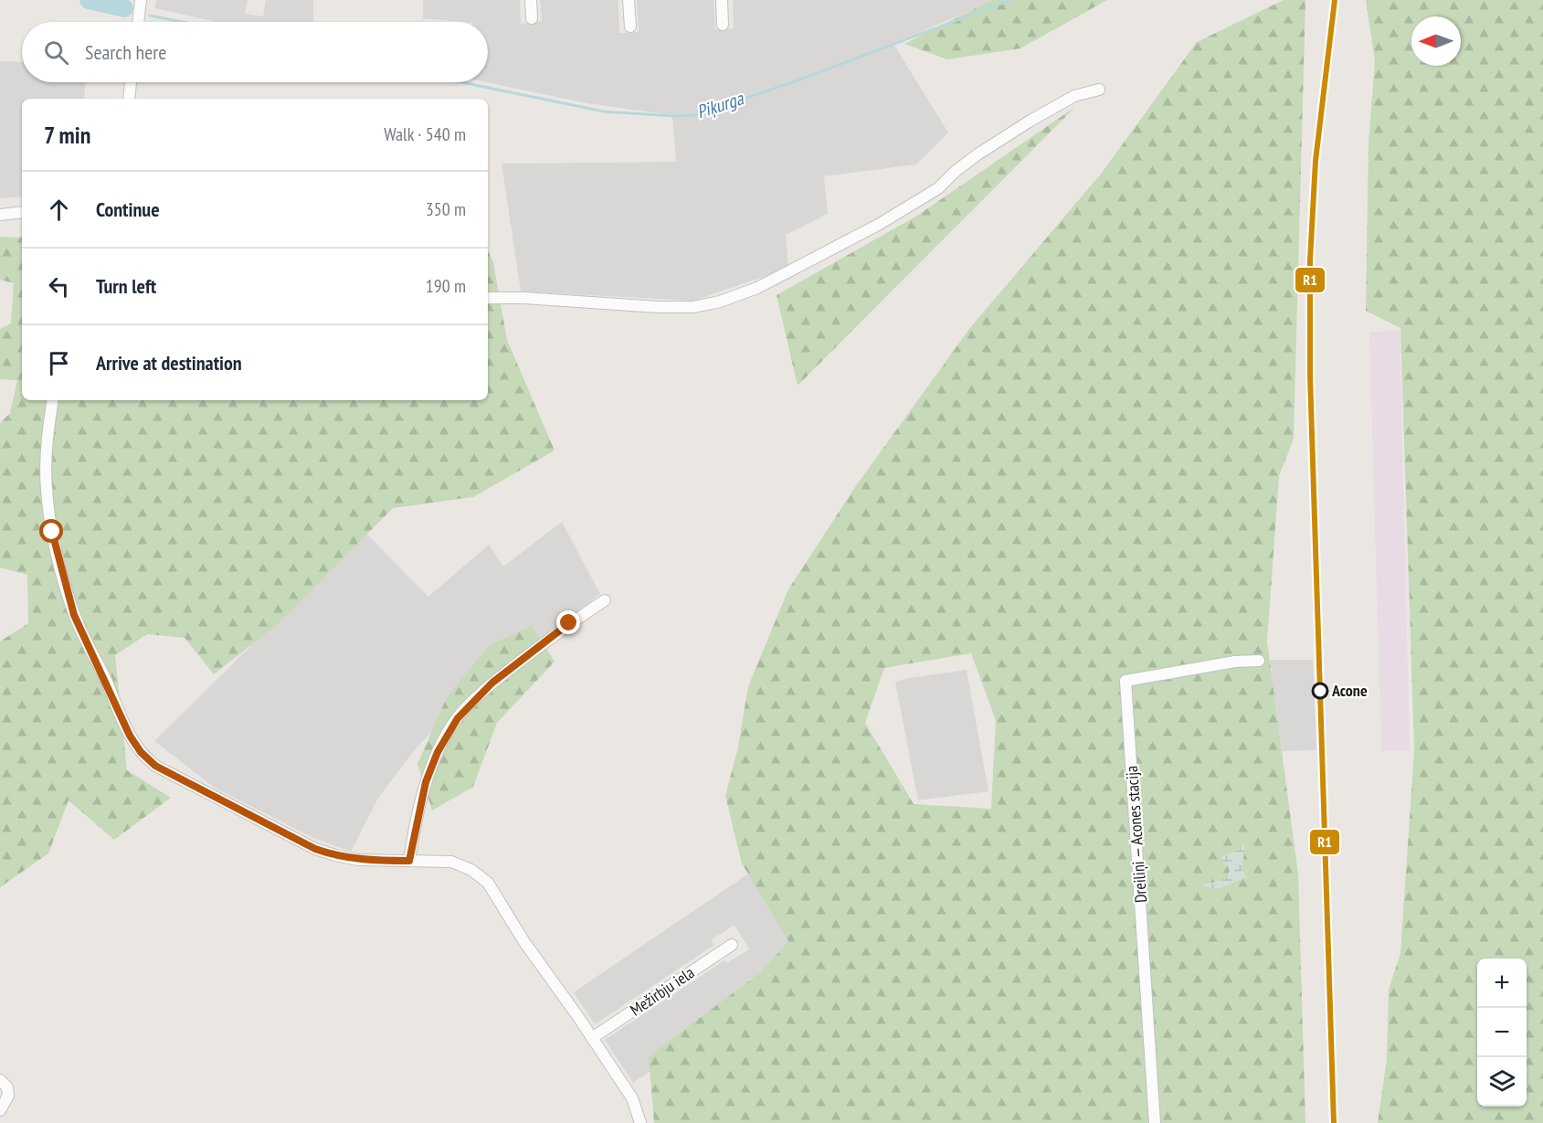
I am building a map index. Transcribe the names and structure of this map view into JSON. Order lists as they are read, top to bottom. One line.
{"streets":{"street":["Dreiliņi — Acones stacija","Mežirbju iela"]},"water":["Piķurga"],"places":["Acone"],"lines":["transit line R1"],"north":"left","page":{"search":"Search here","heading":["7 min","Walk · 540 m"],"list":[["Continue","350 m"],["Turn left","190 m"],"Arrive at destination"],"map_buttons":["+","−"]}}
